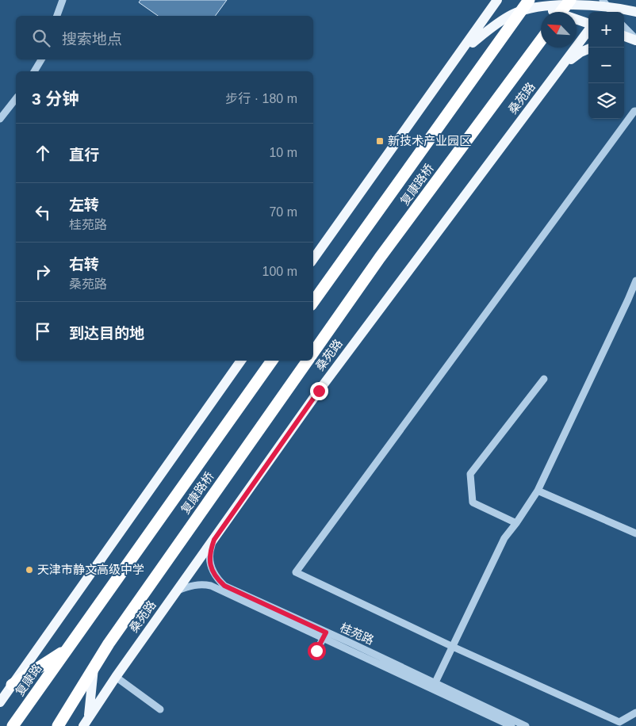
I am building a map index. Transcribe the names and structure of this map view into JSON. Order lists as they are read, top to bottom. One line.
{"streets":{"highway":["复康路桥","复康路"],"main road":["桑苑路"],"street":["桂苑路"]},"crossings":[["桑苑路","桂苑路"],["复康路桥","复康路"]],"places":{"transit":["新技术产业园区"],"other":["天津市静文高级中学"]},"north":"top left","page":{"map_buttons":["+","−"],"search":"搜索地点","heading":["3 分钟","步行 · 180 m"],"list":[["直行","10 m"],["左转","桂苑路","70 m"],["右转","桑苑路","100 m"],"到达目的地"]}}
